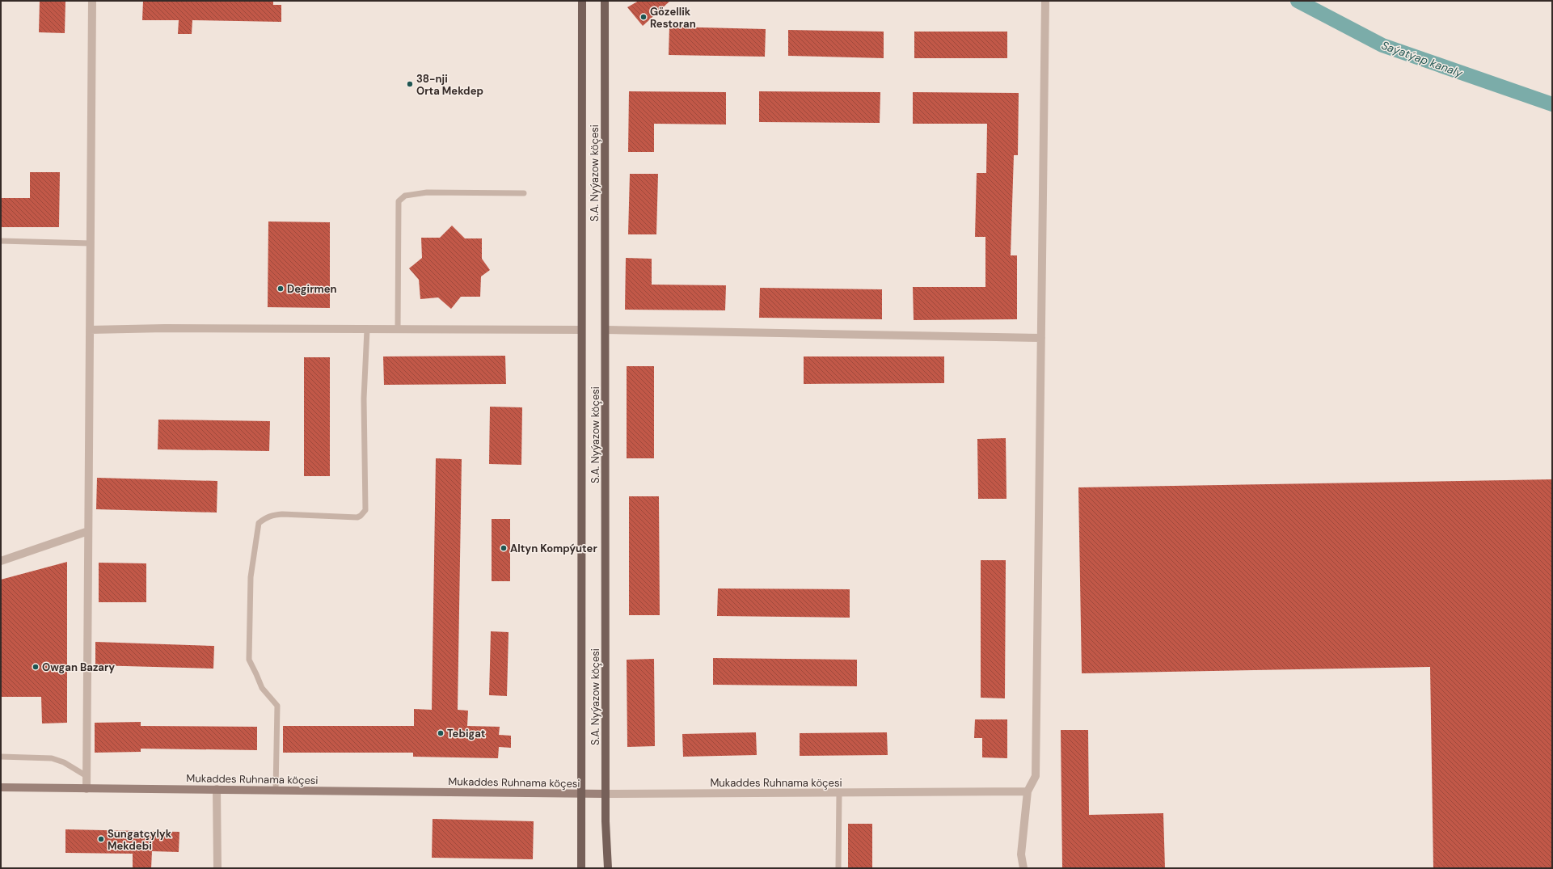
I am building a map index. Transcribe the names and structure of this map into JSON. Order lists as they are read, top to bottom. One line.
{"streets":{"main road":["S.A. Nyýazow köçesi"],"street":["Mukaddes Ruhnama köçesi"]},"crossings":[["S.A. Nyýazow köçesi","Mukaddes Ruhnama köçesi"]],"water":["Saýatýap kanaly"],"places":["Gözellik Restoran","38-nji Orta Mekdep","Degirmen","Altyn Kompýuter","Owgan Bazary","Tebigat","Sungatçylyk Mekdebi"]}
